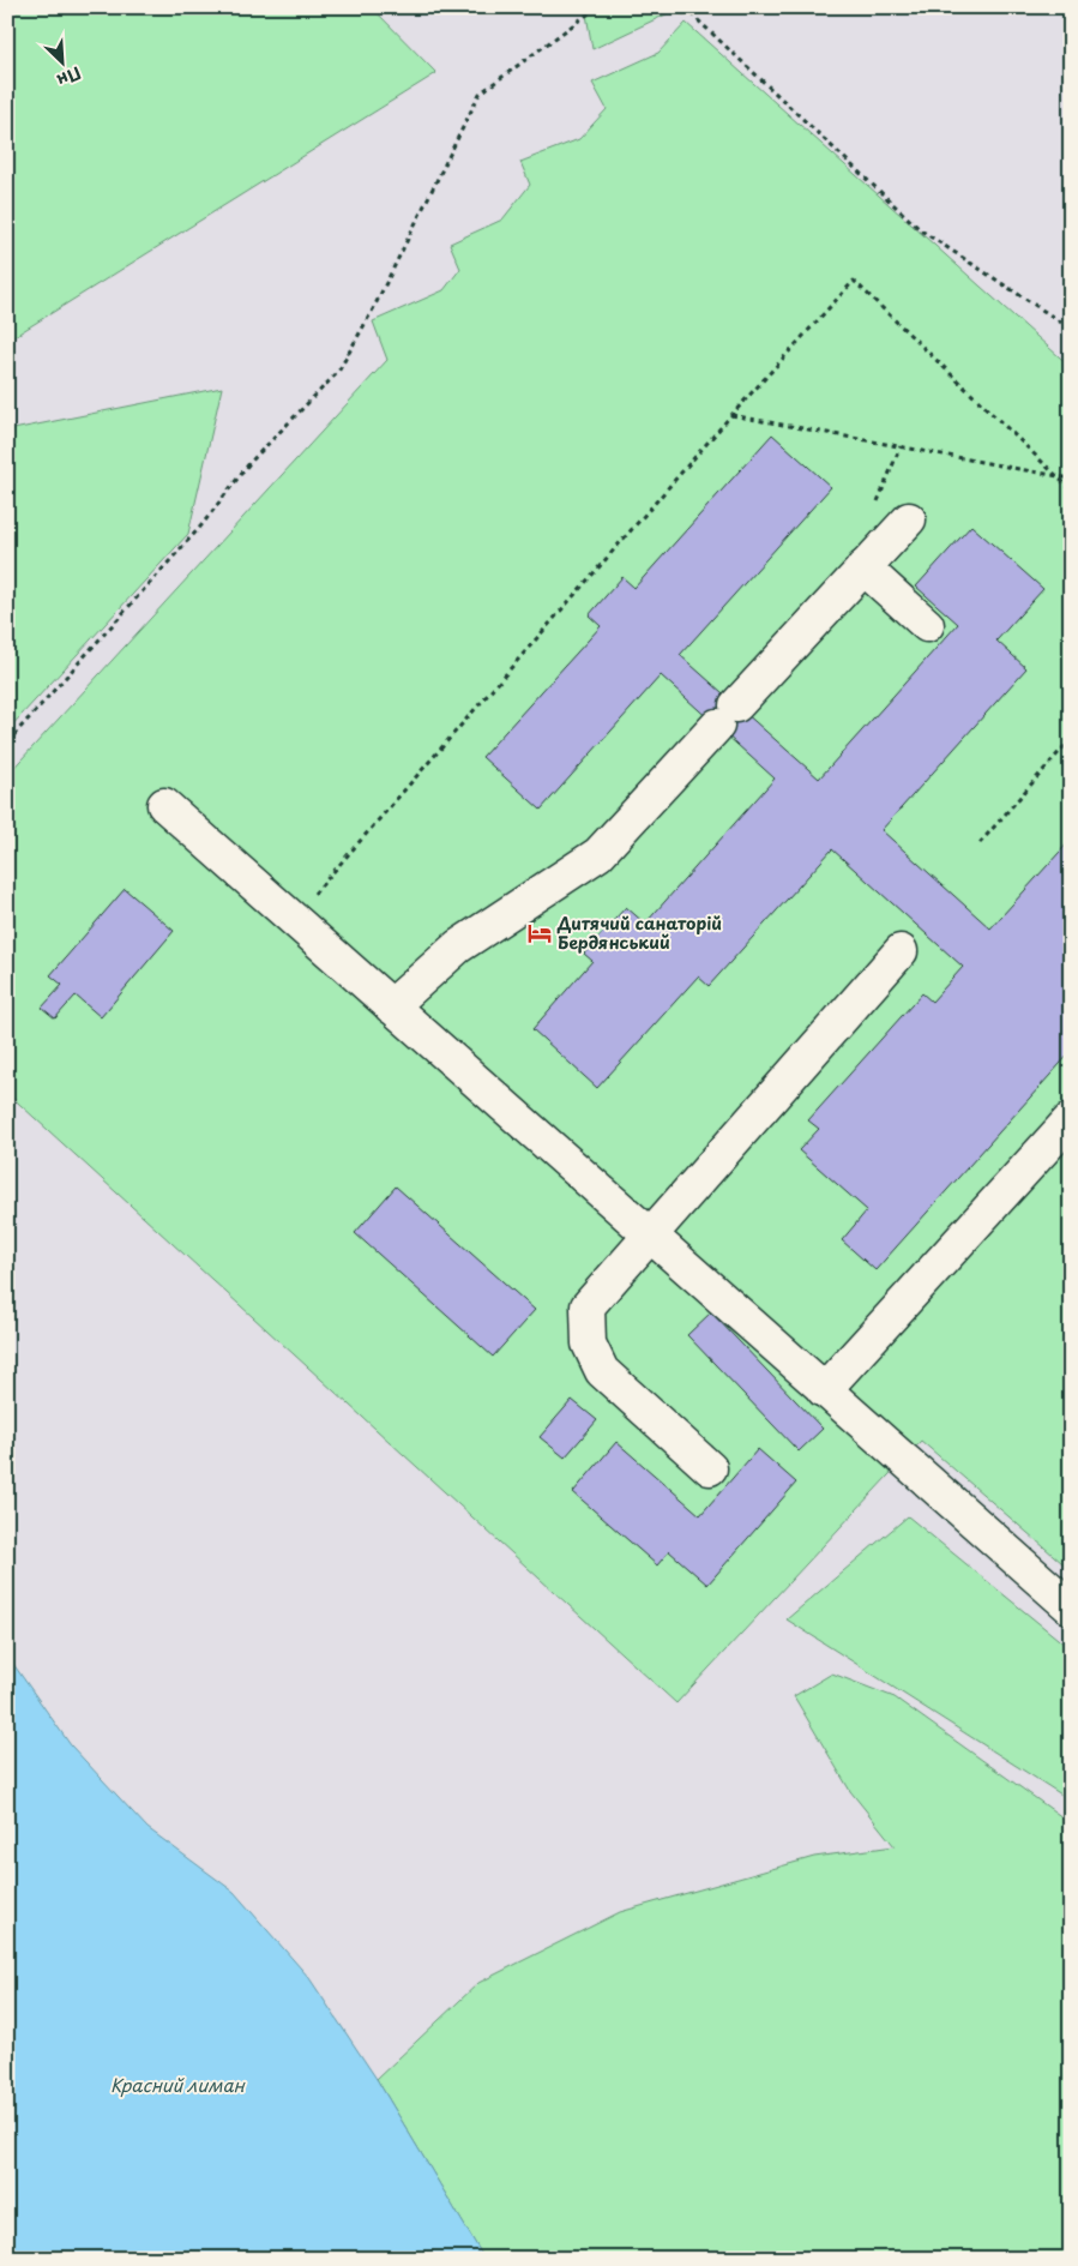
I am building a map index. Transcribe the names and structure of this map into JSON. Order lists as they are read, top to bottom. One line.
{"water":["Красний лиман"],"places":{"hotel":["Дитячий санаторій Бердянський"]},"north":"bottom right"}
